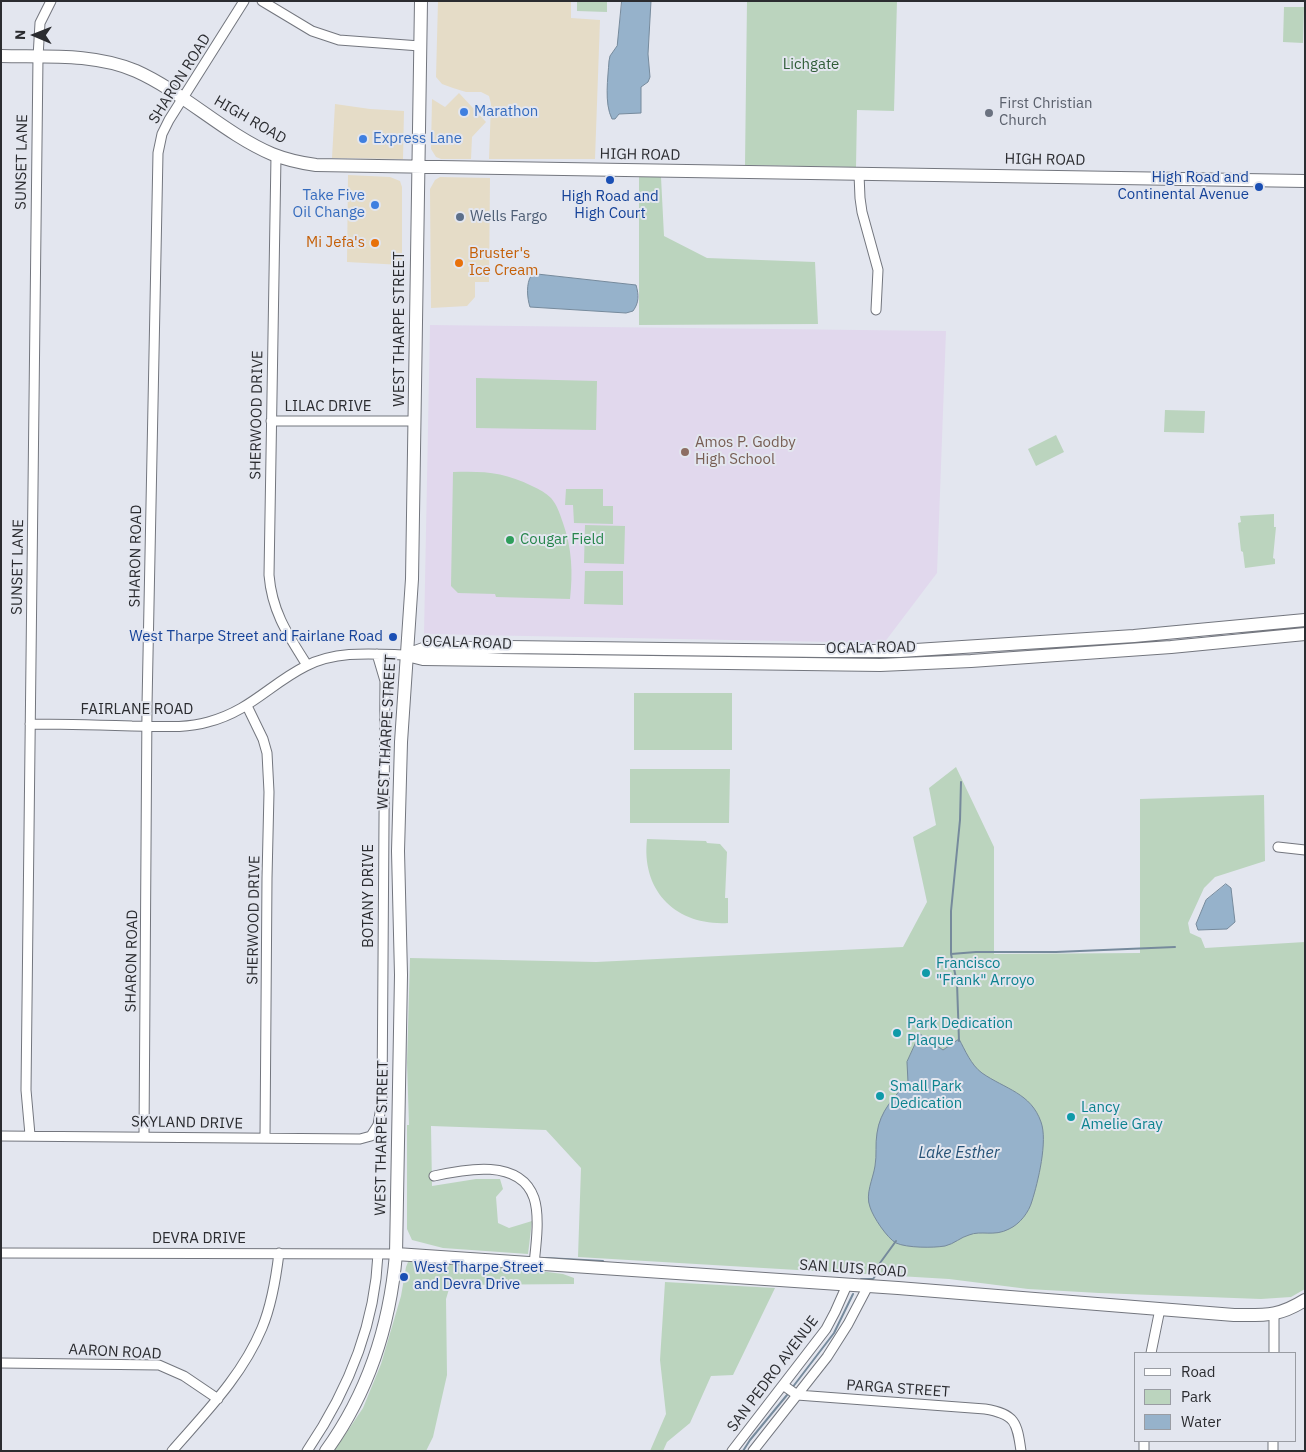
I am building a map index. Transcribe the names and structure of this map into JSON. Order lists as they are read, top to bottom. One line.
{"streets":{"main road":["HIGH ROAD","WEST THARPE STREET","OCALA ROAD","SAN LUIS ROAD"],"street":["SHARON ROAD","SUNSET LANE","LILAC DRIVE","SHERWOOD DRIVE","FAIRLANE ROAD","BOTANY DRIVE","SKYLAND DRIVE","DEVRA DRIVE","AARON ROAD","SAN PEDRO AVENUE","PARGA STREET"]},"crossings":[["SHARON ROAD","HIGH ROAD"],["SHARON ROAD","FAIRLANE ROAD"],["SHARON ROAD","SKYLAND DRIVE"],["HIGH ROAD","SUNSET LANE"],["HIGH ROAD","WEST THARPE STREET"],["HIGH ROAD","SHERWOOD DRIVE"],["SUNSET LANE","FAIRLANE ROAD"],["SUNSET LANE","SKYLAND DRIVE"],["WEST THARPE STREET","LILAC DRIVE"],["WEST THARPE STREET","OCALA ROAD"],["WEST THARPE STREET","FAIRLANE ROAD"],["WEST THARPE STREET","DEVRA DRIVE"],["WEST THARPE STREET","SAN LUIS ROAD"],["LILAC DRIVE","SHERWOOD DRIVE"],["SHERWOOD DRIVE","FAIRLANE ROAD"],["SHERWOOD DRIVE","SKYLAND DRIVE"],["OCALA ROAD","FAIRLANE ROAD"],["FAIRLANE ROAD","BOTANY DRIVE"],["BOTANY DRIVE","SKYLAND DRIVE"],["DEVRA DRIVE","SAN LUIS ROAD"],["SAN LUIS ROAD","SAN PEDRO AVENUE"],["SAN PEDRO AVENUE","PARGA STREET"]],"water":["Lake Esther"],"parks":["Lichgate"],"places":["Marathon","First Christian Church","Express Lane","High Road and High Court","High Road and Continental Avenue","Take Five Oil Change","Wells Fargo","Mi Jefa's","Bruster's Ice Cream","Amos P. Godby High School","Cougar Field","West Tharpe Street and Fairlane Road","Francisco \"Frank\" Arroyo","Park Dedication Plaque","Small Park Dedication","Lancy Amelie Gray","West Tharpe Street and Devra Drive"],"legend":["Road","Park","Water"],"north":"left"}
